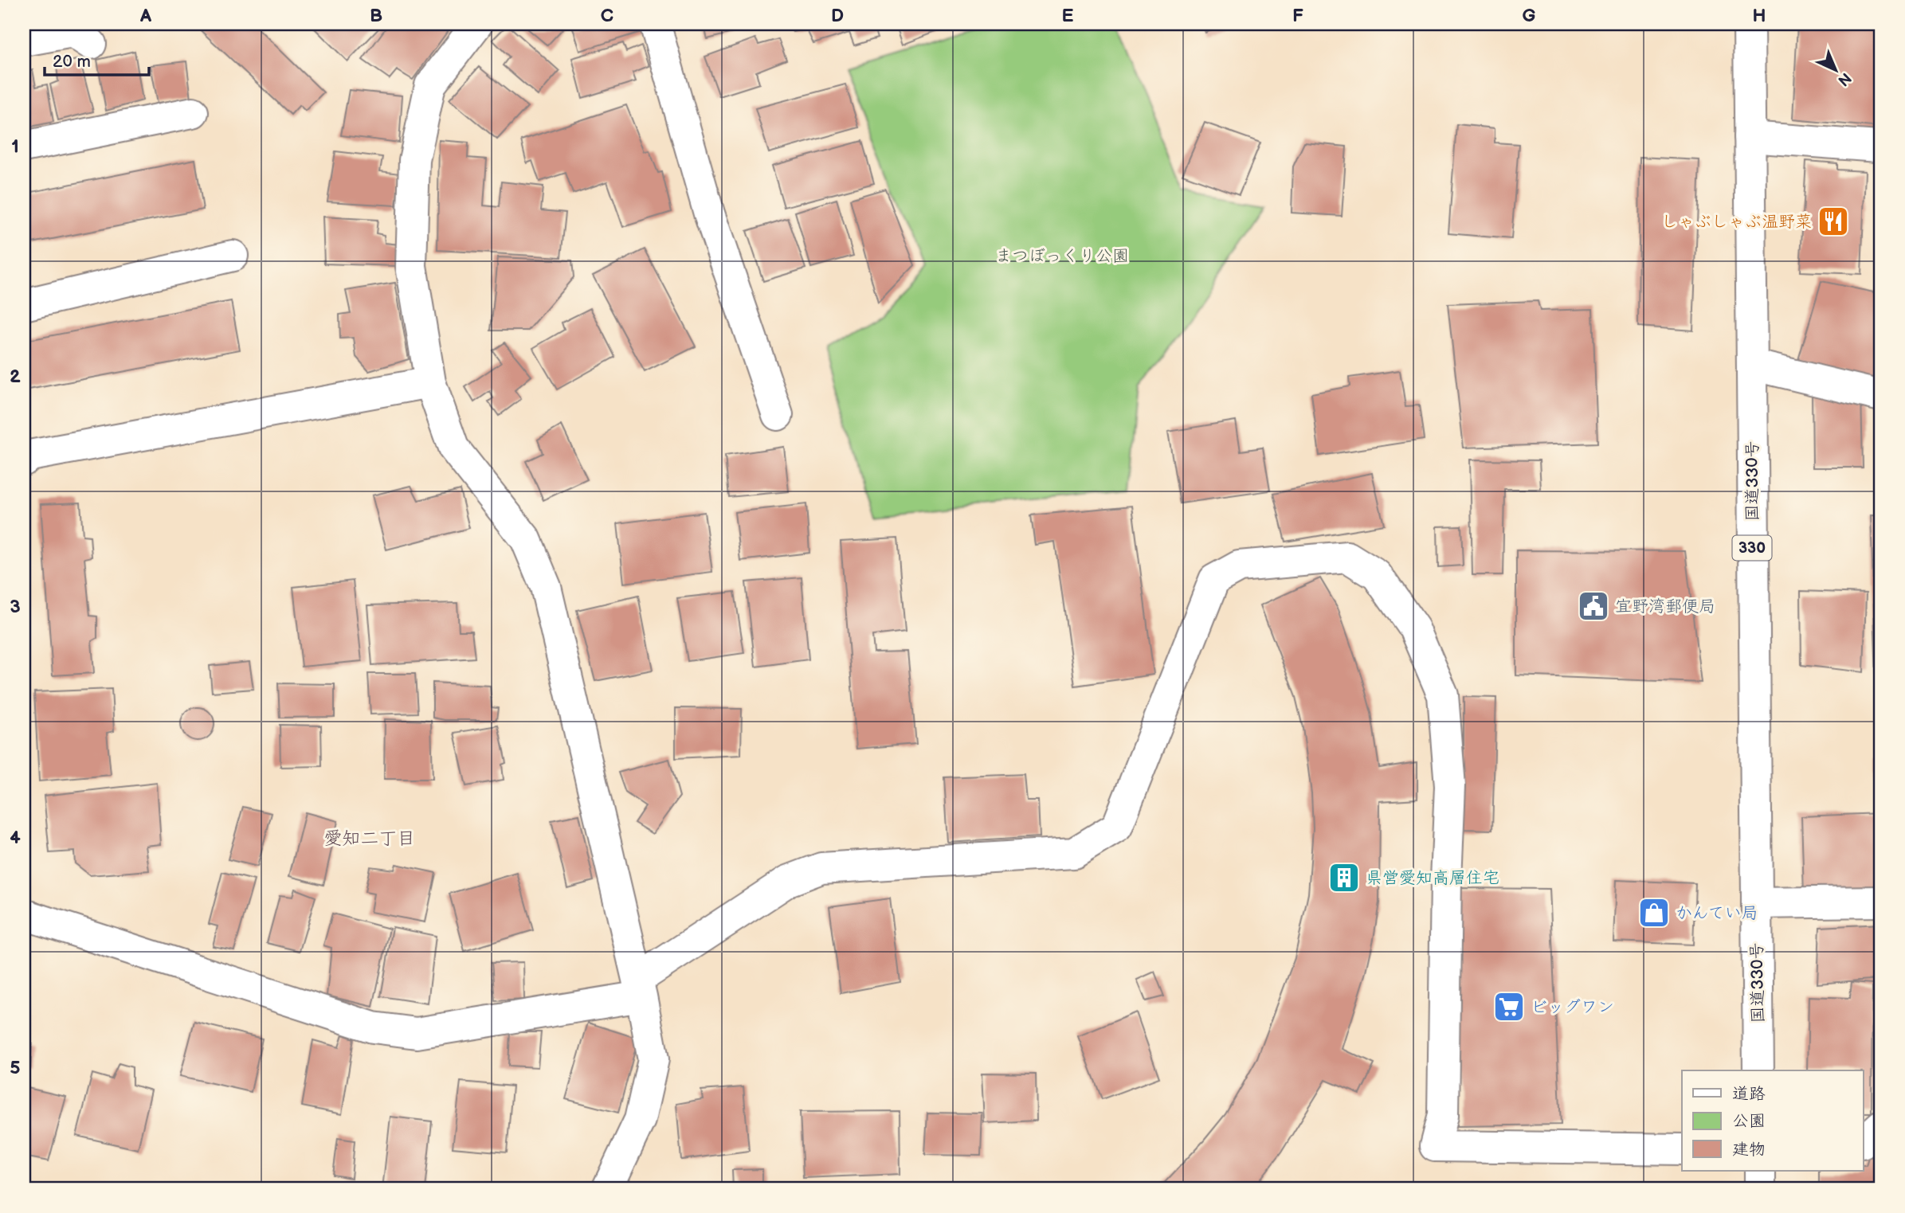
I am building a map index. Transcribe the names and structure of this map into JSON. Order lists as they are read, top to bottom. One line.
{"streets":{"main road":["国道330号","330"]},"districts":["愛知二丁目"],"parks":["まつぼっくり公園"],"places":{"restaurant":["しゃぶしゃぶ温野菜"],"public building":["宜野湾郵便局"],"building":["県営愛知高層住宅"],"shop":["かんてい局"],"supermarket":["ビッグワン"]},"legend":["道路","公園","建物"],"scale_bar":"20 m","north":"bottom right","grid":{"columns":["A","B","C","D","E","F","G","H"],"rows":["1","2","3","4","5"]}}
